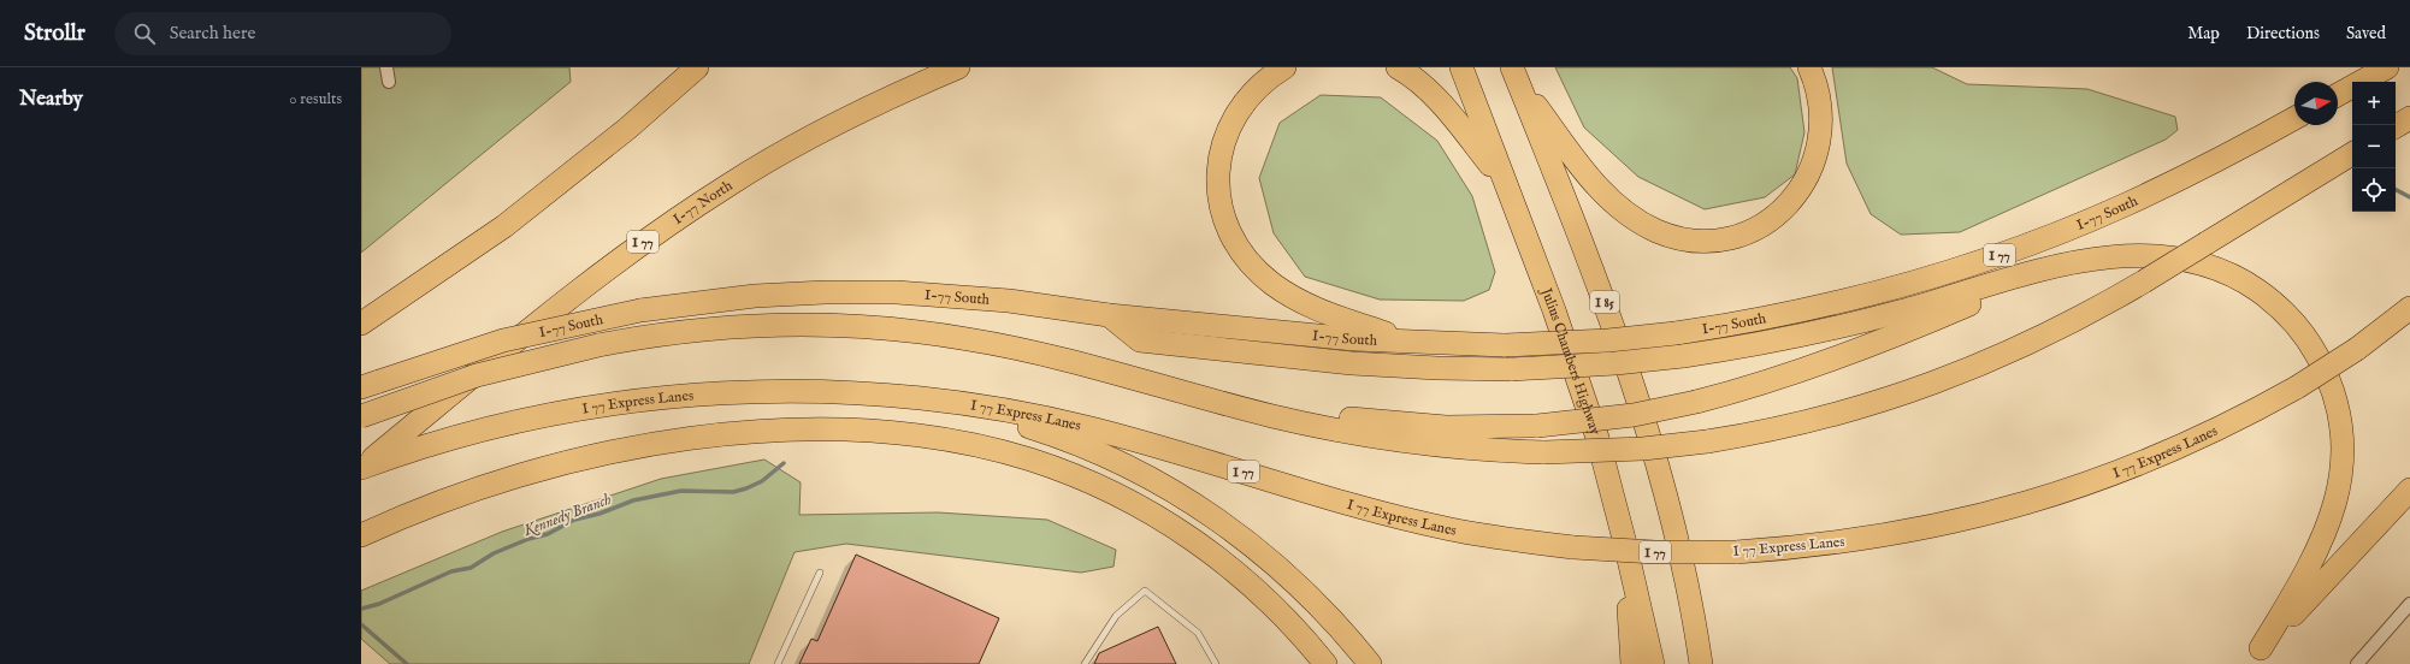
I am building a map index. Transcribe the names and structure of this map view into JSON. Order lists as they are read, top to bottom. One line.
{"streets":{"highway":["I-77 North","I-77 South","I 77","I 85","Julius Chambers Highway","I 77 Express Lanes"]},"crossings":[["I-77 North","I 77 Express Lanes"]],"water":["Kennedy Branch"],"north":"right","page":{"header":"Strollr","search":"Search here","nav":["Map","Directions","Saved"],"heading":["Nearby","0 results"],"map_buttons":["+","−"]}}
